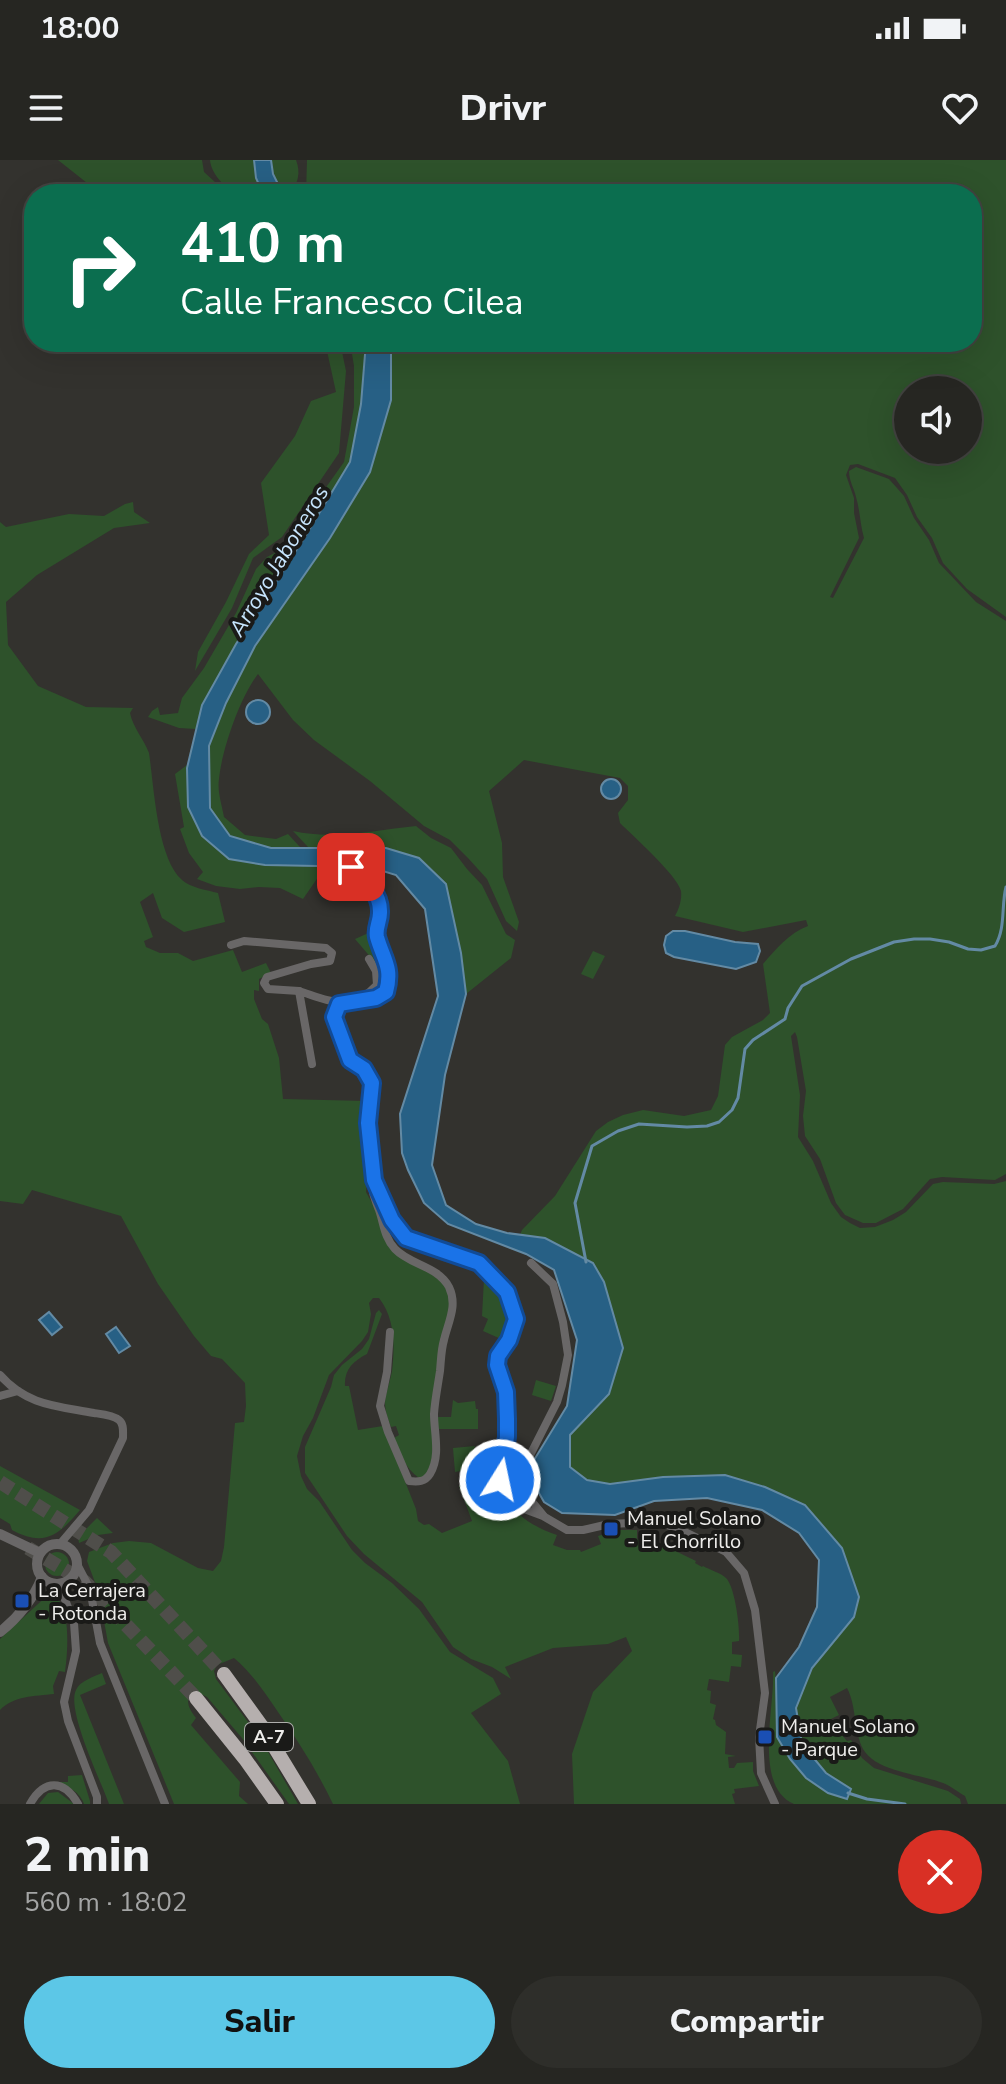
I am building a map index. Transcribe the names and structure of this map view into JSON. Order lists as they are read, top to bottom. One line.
{"streets":{"highway":["A-7"]},"water":["Arroyo Jaboneros"],"places":{"transit":["Manuel Solano - El Chorrillo","La Cerrajera - Rotonda","Manuel Solano - Parque"]},"page":{"status":"18:00","header":"Drivr","turn":["410 m","Calle Francesco Cilea"],"heading":["2 min","560 m · 18:02"],"buttons":["Salir","Compartir"]}}
